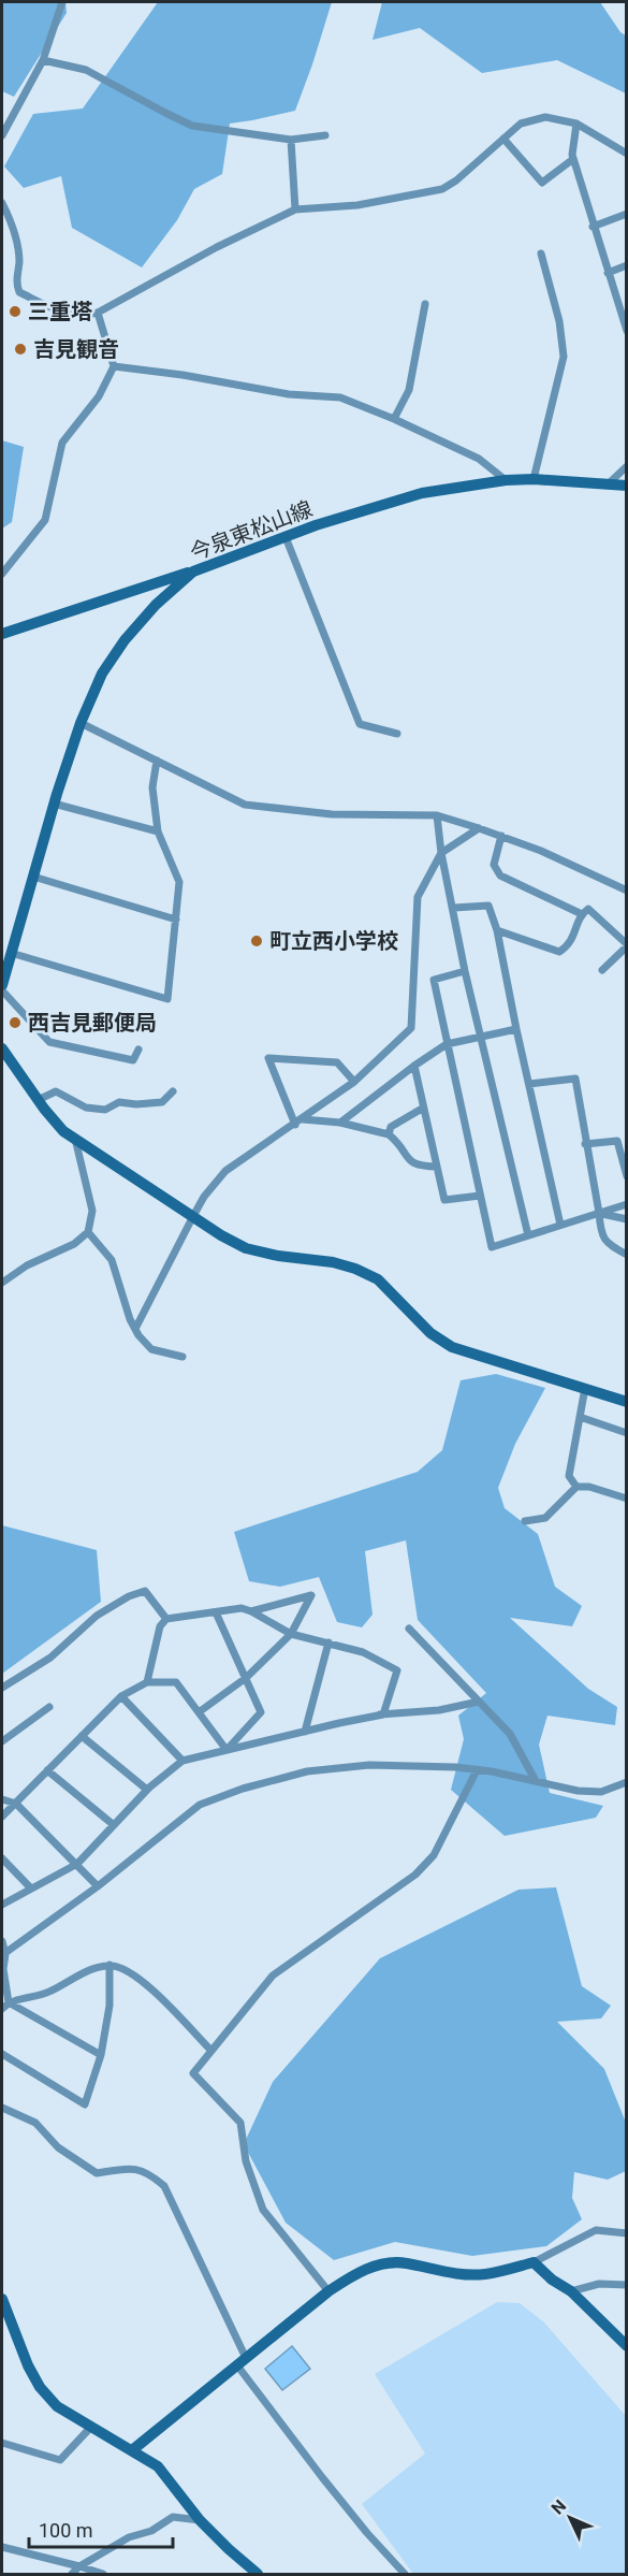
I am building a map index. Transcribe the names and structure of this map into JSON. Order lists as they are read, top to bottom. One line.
{"streets":{"street":["今泉東松山線"]},"places":["三重塔","吉見観音","町立西小学校","西吉見郵便局"],"scale_bar":"100 m","north":"top left"}
